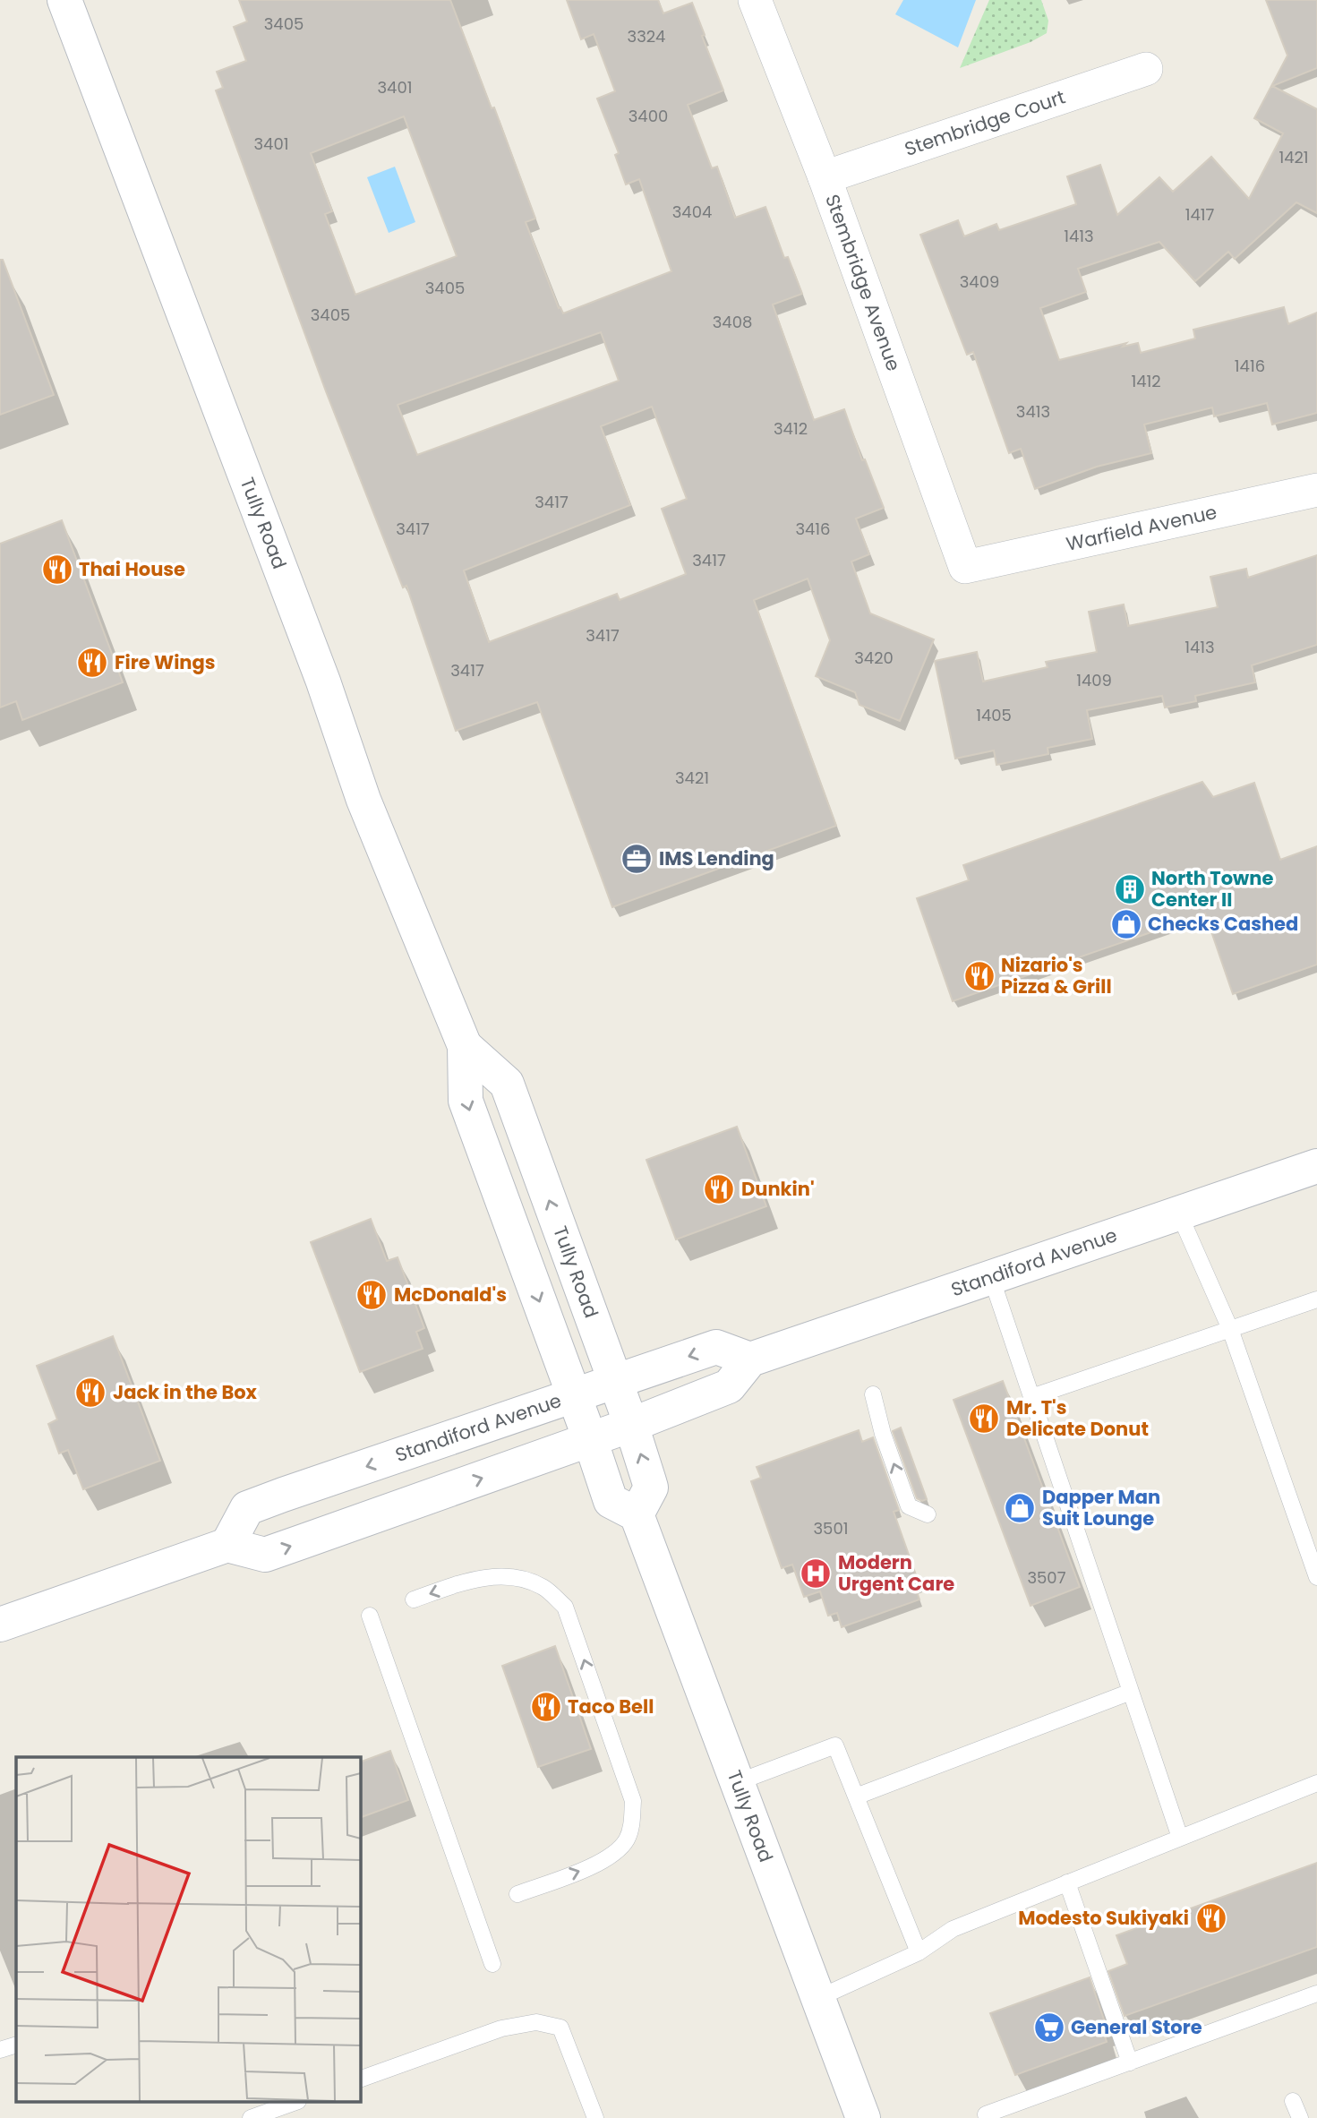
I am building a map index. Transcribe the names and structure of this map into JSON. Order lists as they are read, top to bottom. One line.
{"streets":{"main road":["Tully Road","Standiford Avenue"],"street":["Stembridge Court","Stembridge Avenue","Warfield Avenue"]},"crossings":[["Stembridge Court","Stembridge Avenue"],["Stembridge Avenue","Warfield Avenue"],["Tully Road","Standiford Avenue"]],"places":{"restaurant":["Thai House","Fire Wings","Nizario's Pizza & Grill","Dunkin'","McDonald's","Jack in the Box","Mr. T's Delicate Donut","Taco Bell","Modesto Sukiyaki"],"office":["IMS Lending"],"building":["North Towne Center II"],"shop":["Checks Cashed","Dapper Man Suit Lounge"],"hospital":["Modern Urgent Care"],"supermarket":["General Store"]},"house_numbers":["3405","3324","3401","3400","3401","1421","3404","1417","1413","3409","3405","3405","3408","1416","1412","3413","3412","3417","3417","3416","3417","3417","1413","3420","3417","1409","1405","3421","3501","3507"]}
